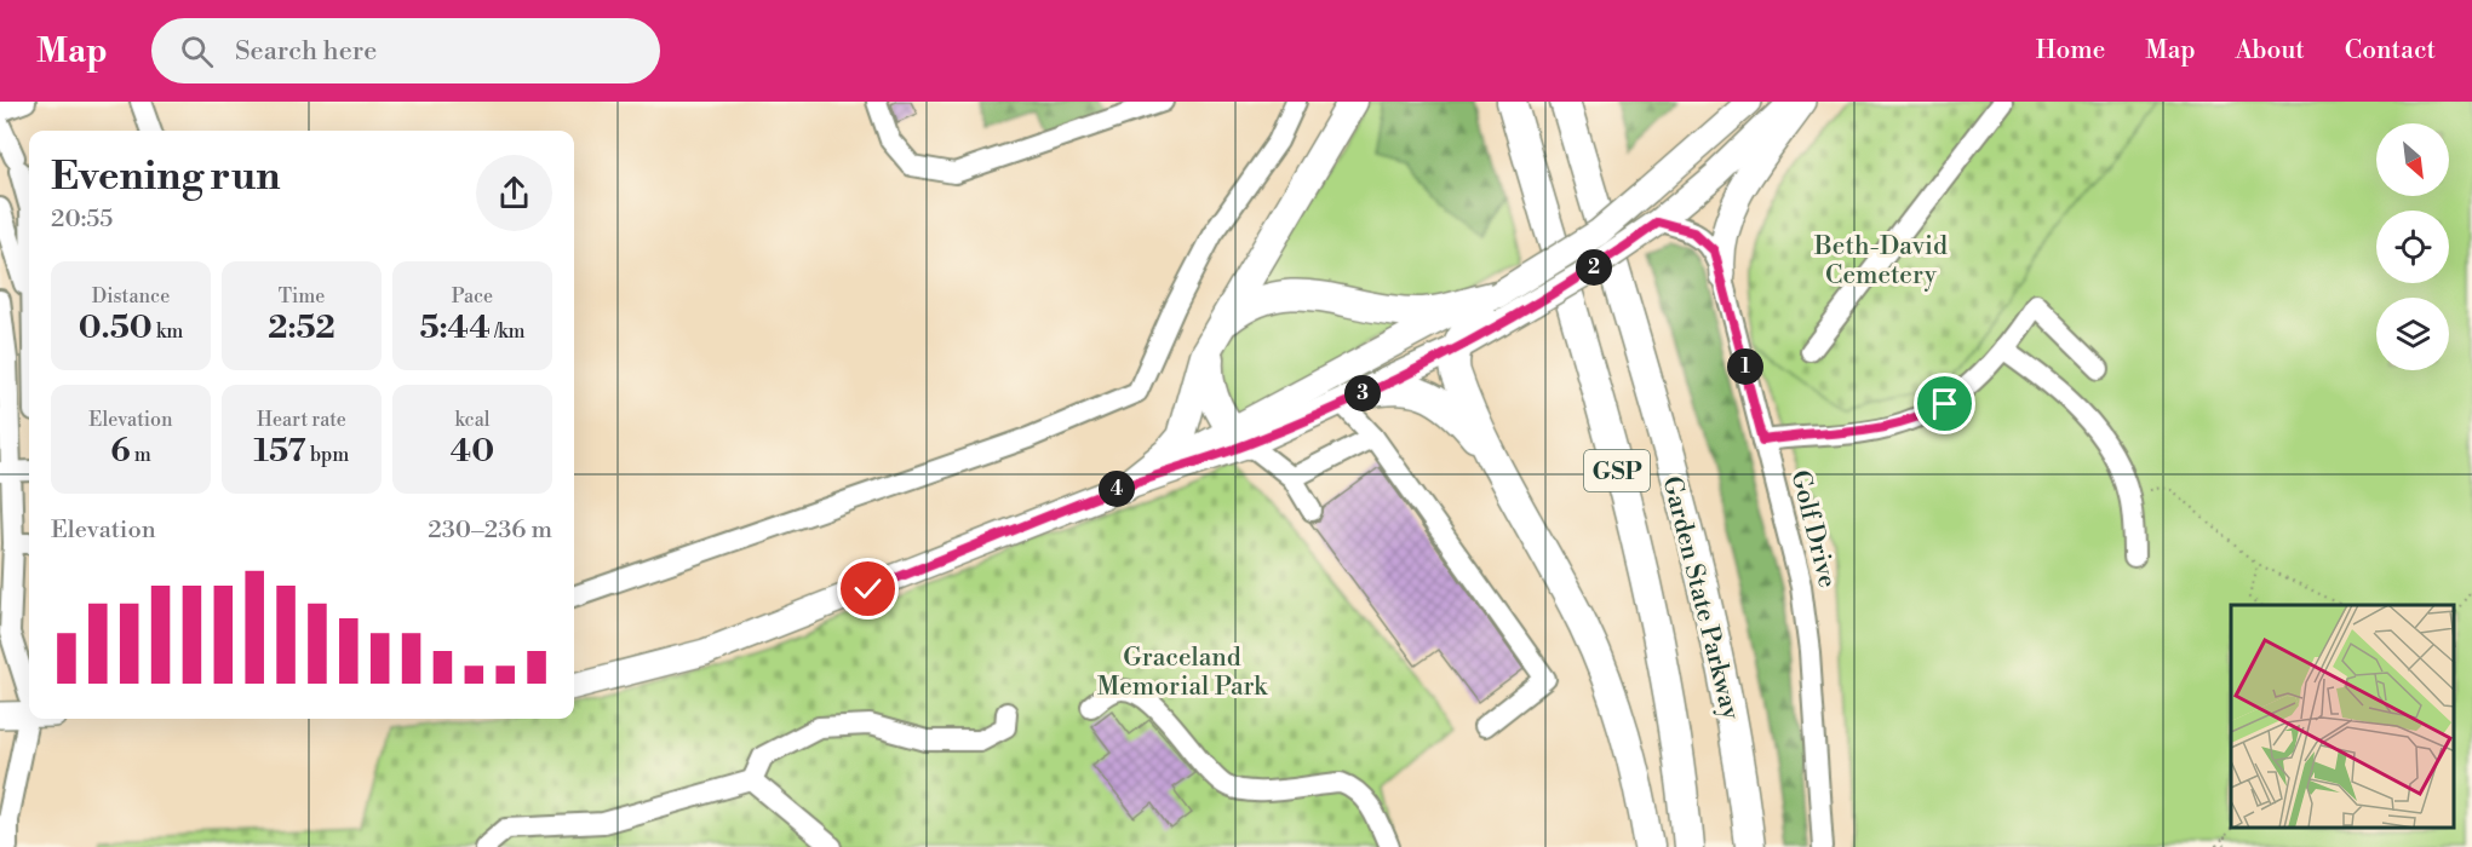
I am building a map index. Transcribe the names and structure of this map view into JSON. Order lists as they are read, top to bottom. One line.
{"streets":{"highway":["GSP","Garden State Parkway"],"street":["Golf Drive"]},"parks":["Beth-David Cemetery","Graceland Memorial Park"],"north":"bottom right","page":{"header":"Map","search":"Search here","nav":["Home","Map","About","Contact"],"heading":["Evening run","20:55"],"pins":["2","1","3","4"],"stats":[["Distance","0.50 km"],["Time","2:52"],["Pace","5:44 /km"],["Elevation","6 m"],["Heart rate","157 bpm"],["kcal","40"]],"chart":["Elevation","230–236 m"]}}
